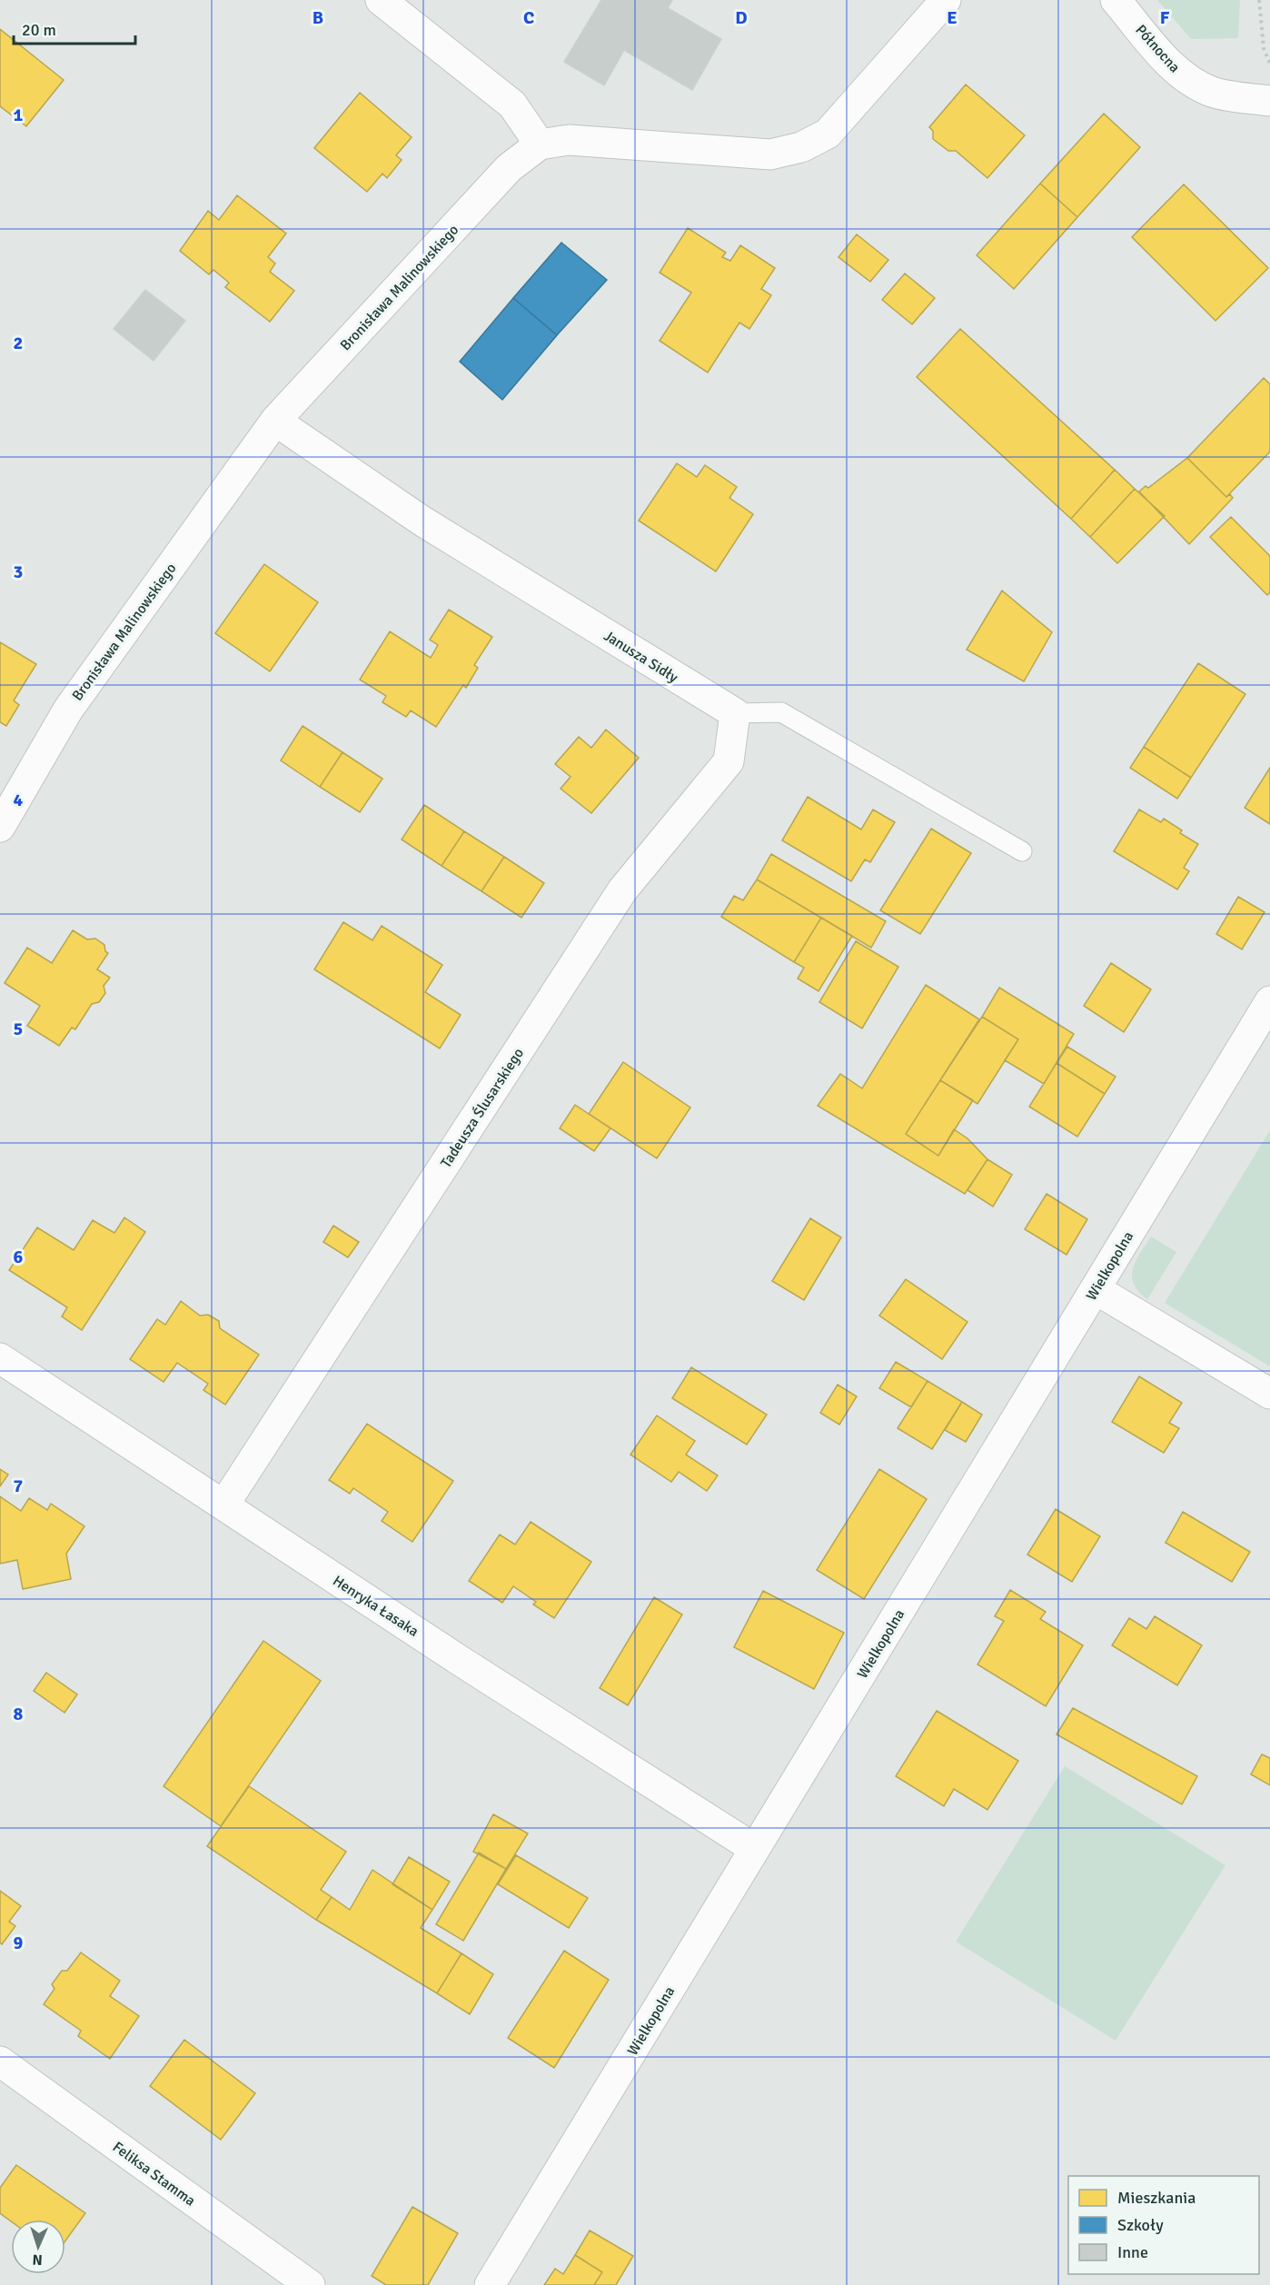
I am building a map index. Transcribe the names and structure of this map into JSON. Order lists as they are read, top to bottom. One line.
{"streets":{"street":["Północna","Bronisława Malinowskiego","Janusza Sidły","Tadeusza Ślusarskiego","Wielkopolna","Henryka Łasaka","Feliksa Stamma"]},"crossings":[["Bronisława Malinowskiego","Janusza Sidły"],["Janusza Sidły","Tadeusza Ślusarskiego"],["Tadeusza Ślusarskiego","Henryka Łasaka"],["Wielkopolna","Henryka Łasaka"]],"legend":["Mieszkania","Szkoły","Inne"],"scale_bar":"20 m","north":"bottom","grid":{"columns":["B","C","D","E","F"],"rows":["1","2","3","4","5","6","7","8","9"]}}
